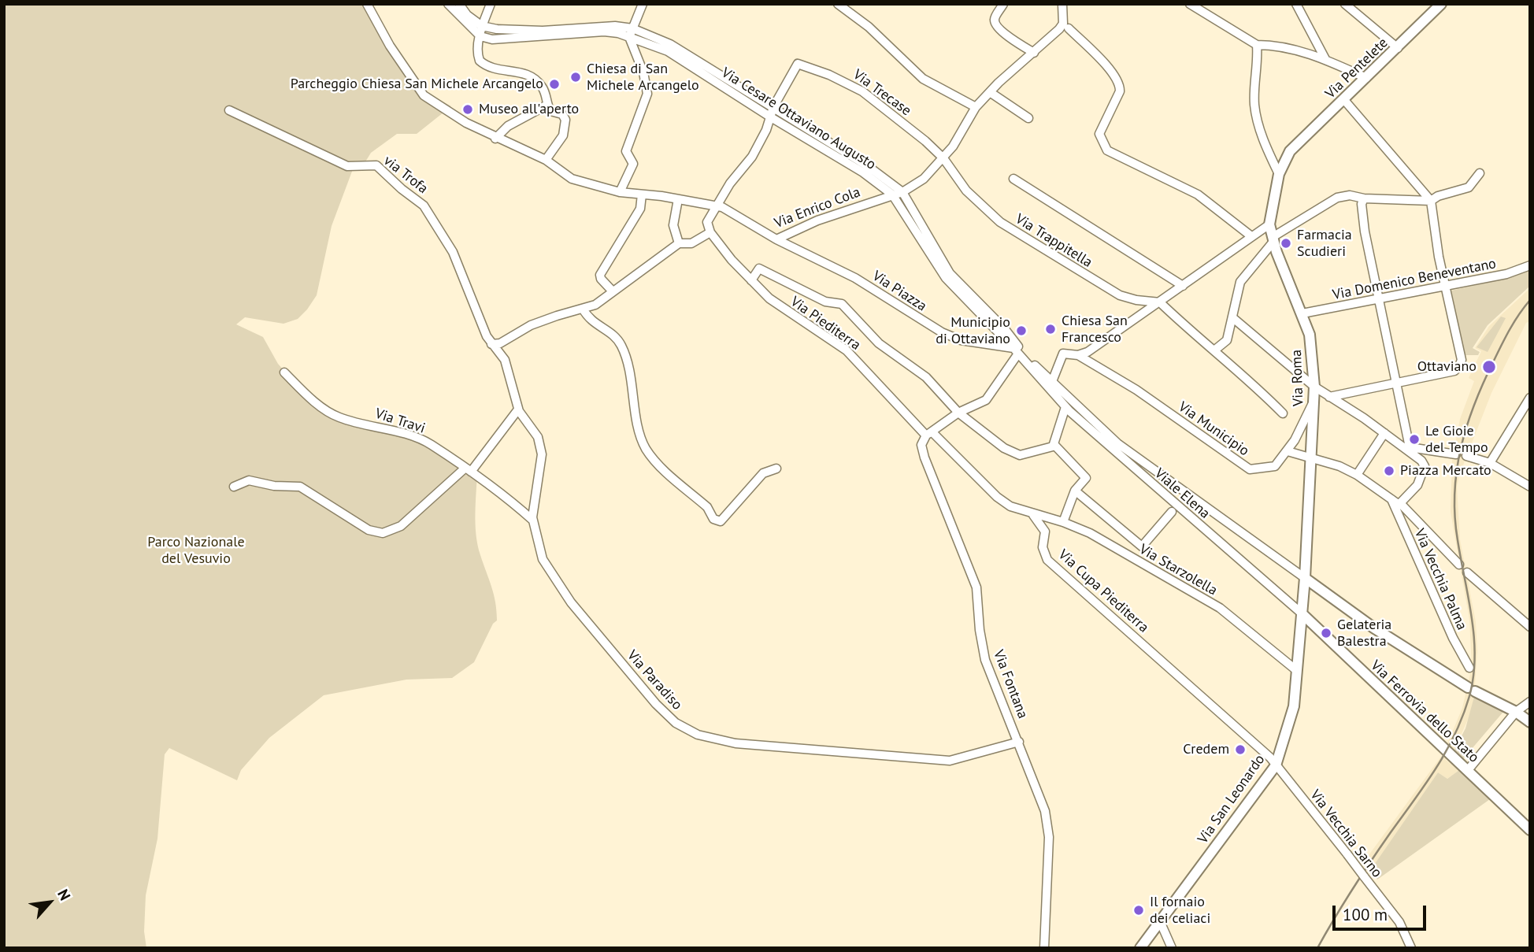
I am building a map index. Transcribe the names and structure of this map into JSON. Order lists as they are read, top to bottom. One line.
{"streets":{"main road":["Via Pentelete","Via Roma","Via Ferrovia dello Stato","Via San Leonardo"],"street":["Via Trecase","Via Cesare Ottaviano Augusto","via Trofa","Via Enrico Cola","Via Trappitella","Via Domenico Beneventano","Via Piazza","Via Piediterra","Via Travi","Via Municipio","Viale Elena","Via Starzolella","Via Vecchia Palma","Via Cupa Piediterra","Via Paradiso","Via Fontana","Via Vecchia Sarno"]},"crossings":[["Via Pentelete","Via Roma"],["Via Trecase","Via Cesare Ottaviano Augusto"],["Via Trecase","Via Trappitella"],["Via Cesare Ottaviano Augusto","Via Enrico Cola"],["via Trofa","Via Paradiso"],["Via Enrico Cola","Via Piazza"],["Via Domenico Beneventano","Via Roma"],["Via Piediterra","Via Fontana"],["Via Roma","Via Municipio"],["Via Roma","Viale Elena"],["Via Roma","Via Ferrovia dello Stato"],["Via Roma","Via San Leonardo"],["Via Travi","Via Paradiso"],["Viale Elena","Via Ferrovia dello Stato"],["Viale Elena","Via San Leonardo"],["Via Starzolella","Via Cupa Piediterra"],["Via Starzolella","Via San Leonardo"],["Via Cupa Piediterra","Via San Leonardo"],["Via Cupa Piediterra","Via Vecchia Sarno"],["Via Paradiso","Via Fontana"],["Via Ferrovia dello Stato","Via San Leonardo"],["Via San Leonardo","Via Vecchia Sarno"]],"parks":["Parco Nazionale del Vesuvio"],"places":["Chiesa di San Michele Arcangelo","Parcheggio Chiesa San Michele Arcangelo","Museo all'aperto","Farmacia Scudieri","Chiesa San Francesco","Municipio di Ottaviano","Ottaviano","Le Gioie del Tempo","Piazza Mercato","Gelateria Balestra","Credem","Il fornaio dei celiaci"],"scale_bar":"100 m","north":"top right"}
